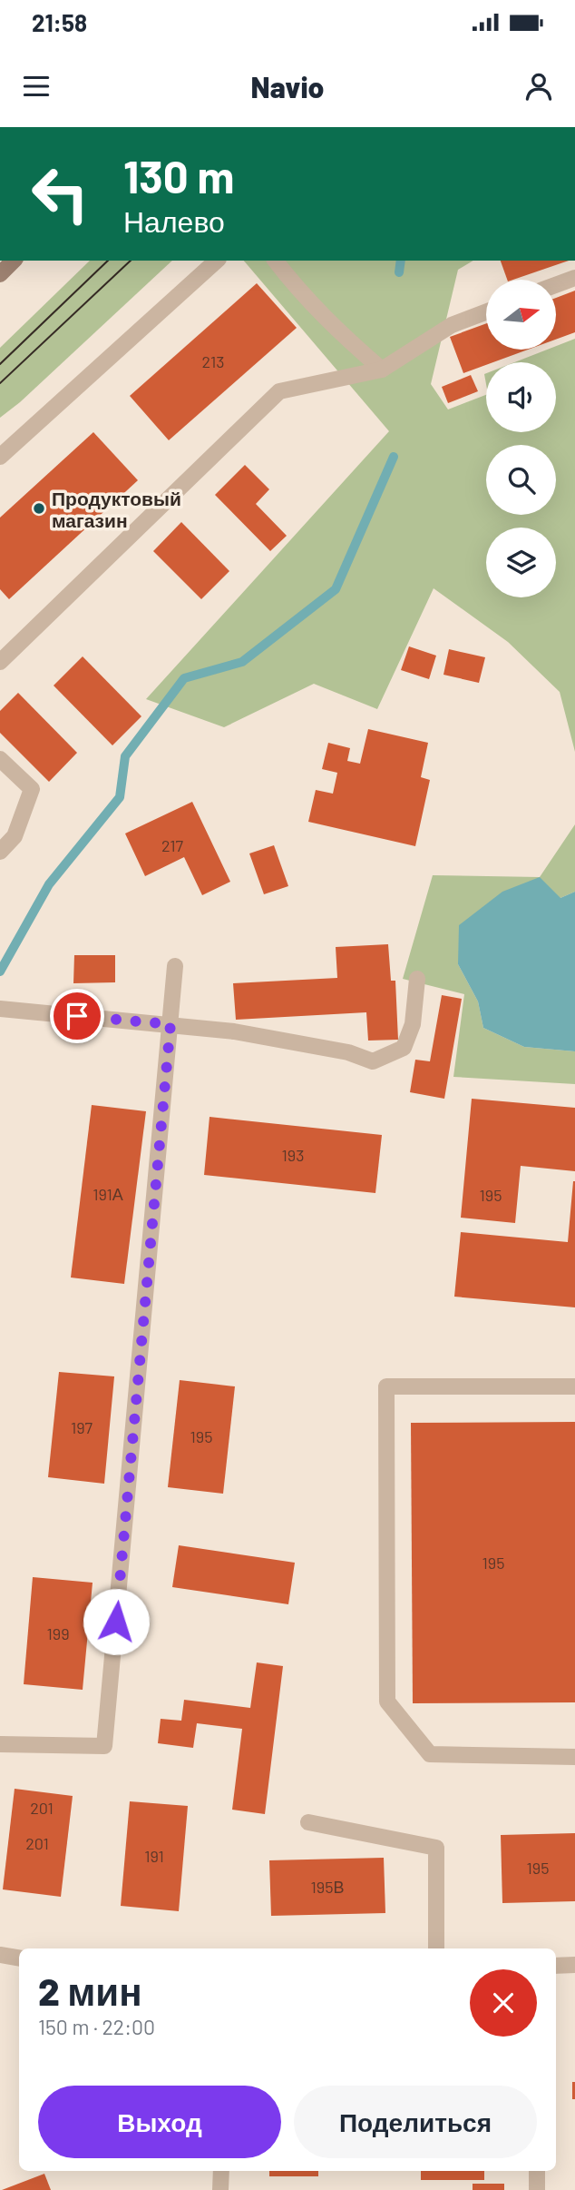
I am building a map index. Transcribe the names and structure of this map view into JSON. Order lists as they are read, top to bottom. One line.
{"places":["Продуктовый магазин"],"house_numbers":["213","217","193","191А","195","197","195","195","199","201","201","191","195","195В"],"north":"right","page":{"status":"21:58","header":"Navio","turn":["130 m","Налево"],"heading":["2 мин","150 m · 22:00"],"buttons":["Выход","Поделиться"]}}
